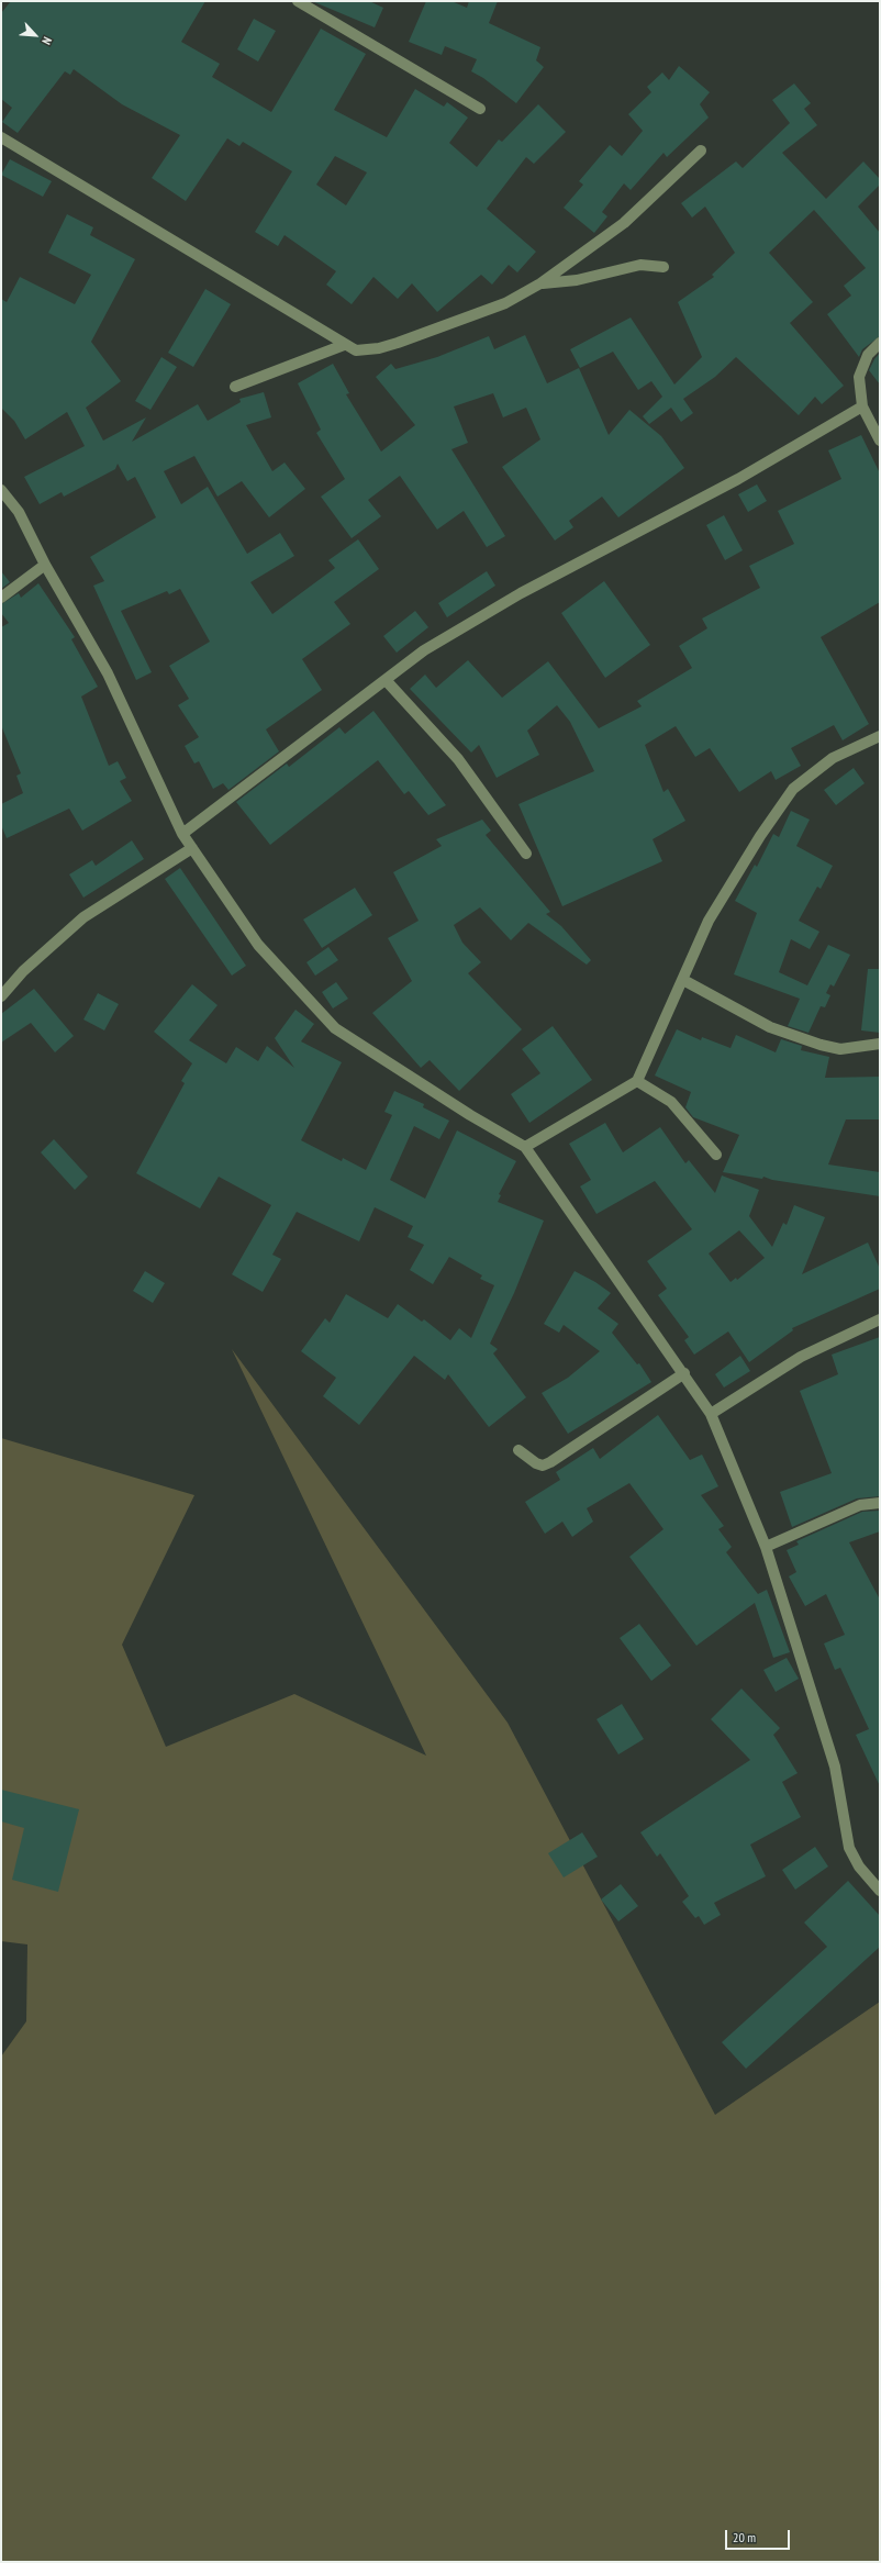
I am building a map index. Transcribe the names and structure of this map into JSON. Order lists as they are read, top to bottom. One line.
{"scale_bar":"20 m","north":"bottom right"}
